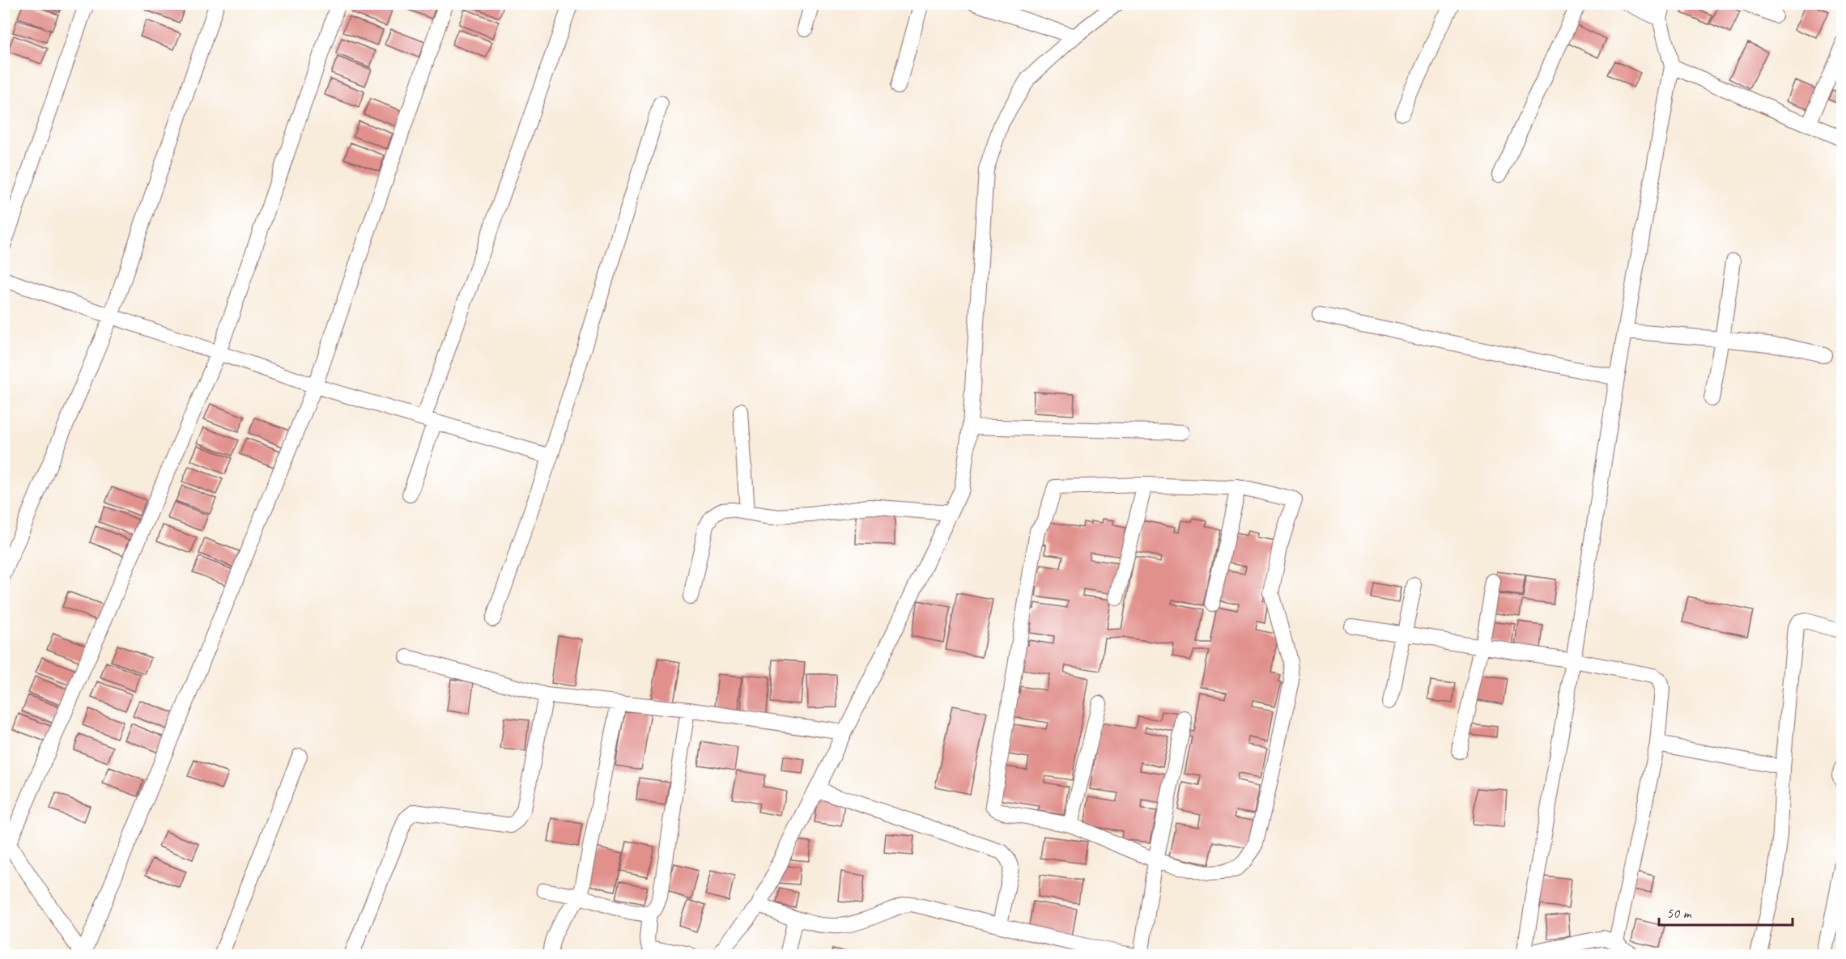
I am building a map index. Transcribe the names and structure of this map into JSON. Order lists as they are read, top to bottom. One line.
{"scale_bar":"50 m"}
